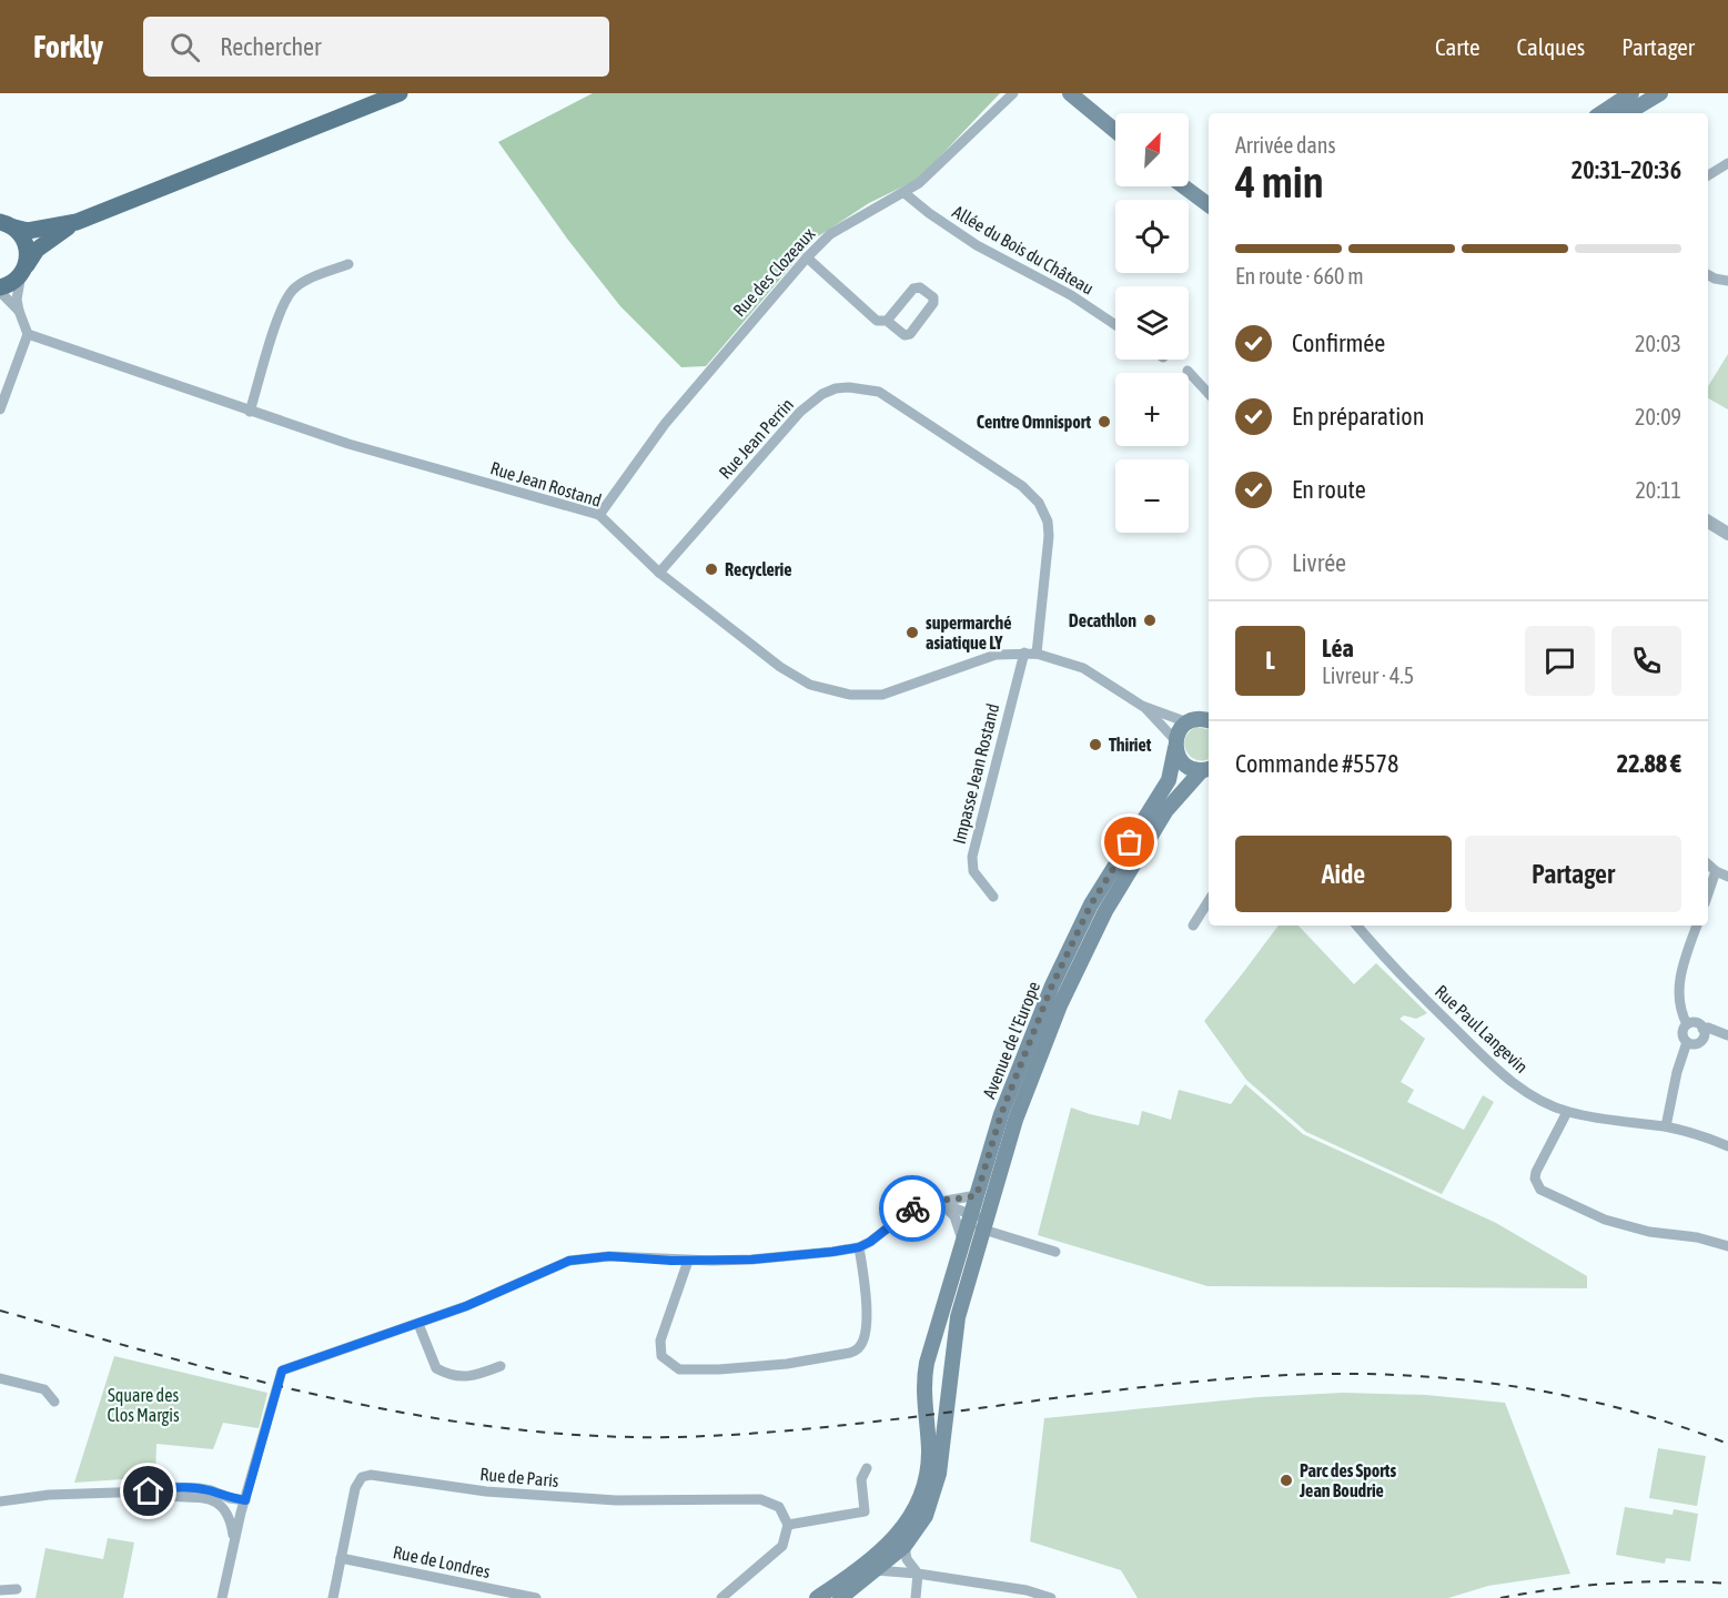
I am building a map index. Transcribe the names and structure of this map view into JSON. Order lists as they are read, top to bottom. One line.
{"streets":{"main road":["Avenue de l'Europe"],"street":["Allée du Bois du Château","Rue des Clozeaux","Rue Jean Perrin","Rue Jean Rostand","Impasse Jean Rostand","Rue Paul Langevin","Rue de Paris","Rue de Londres"]},"crossings":[["Allée du Bois du Château","Rue des Clozeaux"],["Rue des Clozeaux","Rue Jean Rostand"],["Rue Jean Perrin","Rue Jean Rostand"],["Rue Jean Rostand","Impasse Jean Rostand"],["Rue Jean Rostand","Avenue de l'Europe"],["Rue de Paris","Rue de Londres"]],"parks":["Square des Clos Margis"],"places":["Centre Omnisport","Recyclerie","Decathlon","supermarché asiatique LY","Thiriet","Parc des Sports Jean Boudrie"],"north":"top right","page":{"header":"Forkly","search":"Rechercher","nav":["Carte","Calques","Partager"],"map_buttons":["+","−"],"heading":["4 min","Arrivée dans","20:31–20:36"],"panel":["Léa","Livreur · 4.5","Commande #5578","22.88 €"],"bar":"En route · 660 m","list":[["Confirmée","20:03"],["En préparation","20:09"],["En route","20:11"],"Livrée"],"round":"L","buttons":["Aide","Partager"]}}
